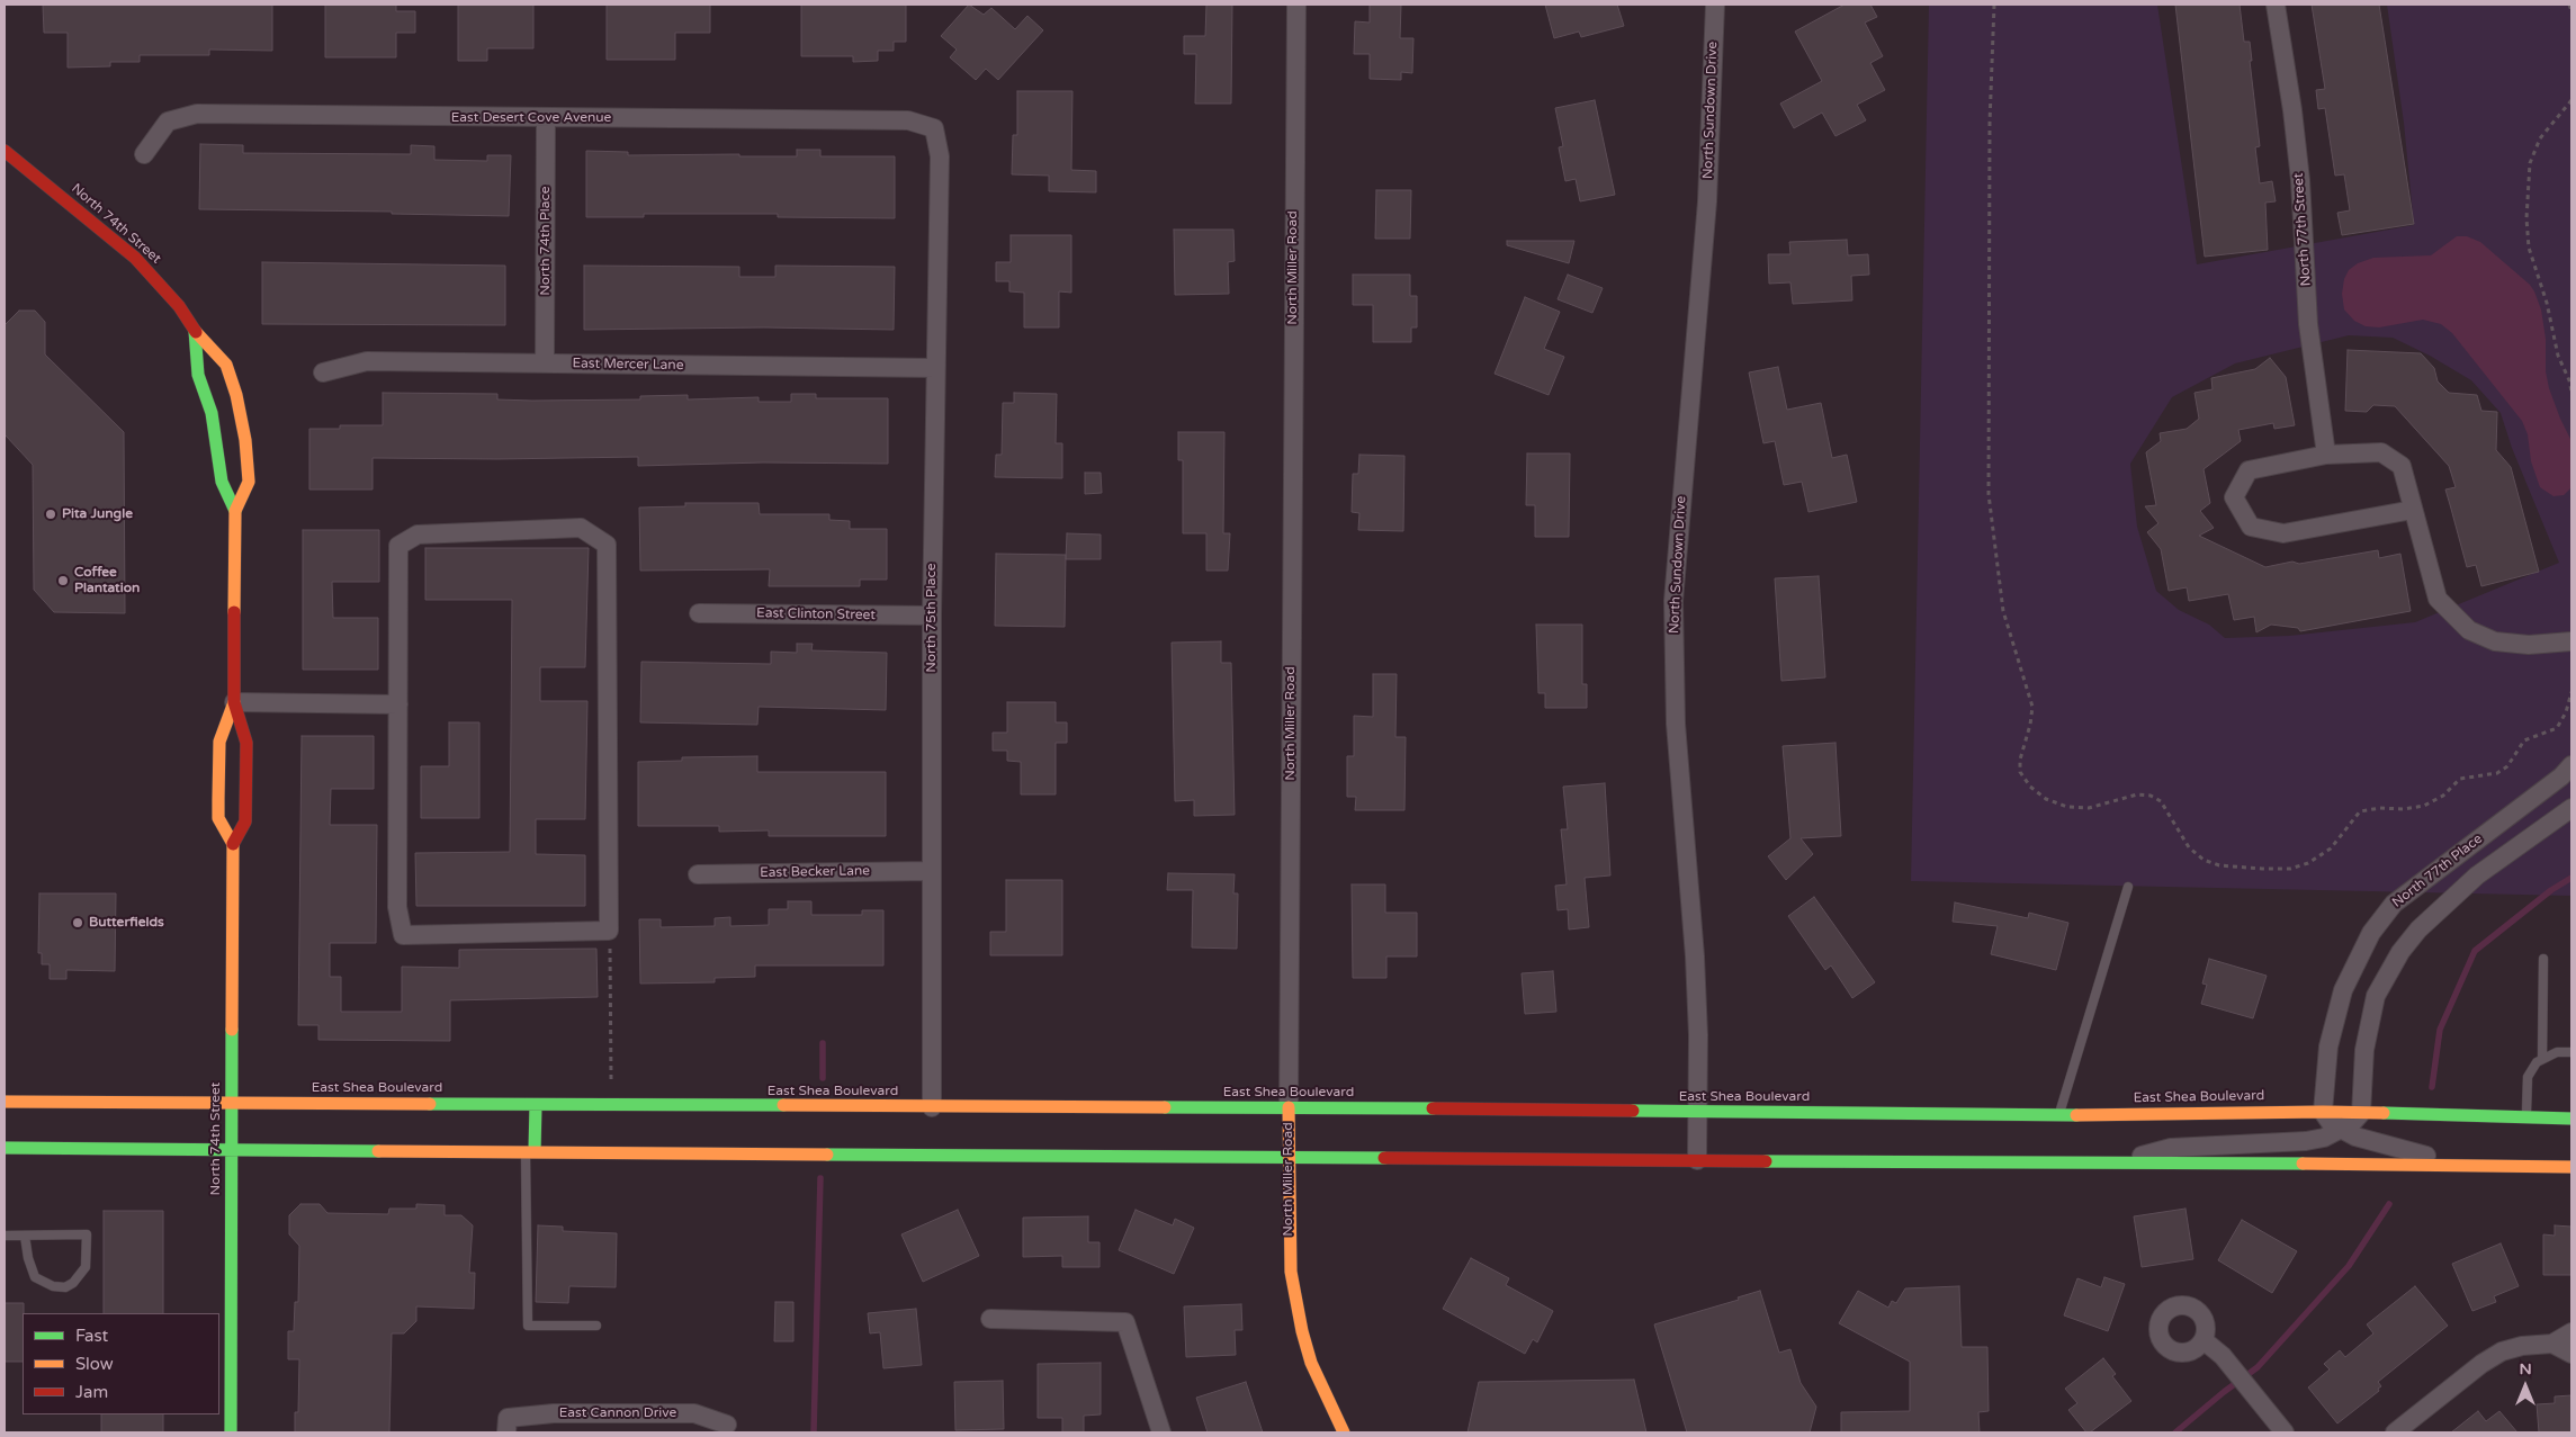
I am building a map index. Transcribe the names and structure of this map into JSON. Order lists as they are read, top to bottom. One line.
{"streets":{"main road":["North 74th Street","North Miller Road","East Shea Boulevard"],"street":["North Sundown Drive","East Desert Cove Avenue","North 77th Street","North 74th Place","East Mercer Lane","East Clinton Street","North 75th Place","North 77th Place","East Becker Lane","East Cannon Drive"]},"crossings":[["North Sundown Drive","East Shea Boulevard"],["East Desert Cove Avenue","North 74th Place"],["East Desert Cove Avenue","North 75th Place"],["North 74th Street","East Shea Boulevard"],["North 74th Place","East Mercer Lane"],["North Miller Road","East Shea Boulevard"],["East Mercer Lane","North 75th Place"],["East Clinton Street","North 75th Place"],["North 75th Place","East Becker Lane"],["North 75th Place","East Shea Boulevard"],["North 77th Place","East Shea Boulevard"]],"places":["Pita Jungle","Coffee Plantation","Butterfields"],"legend":["Fast","Slow","Jam"],"north":"top"}
